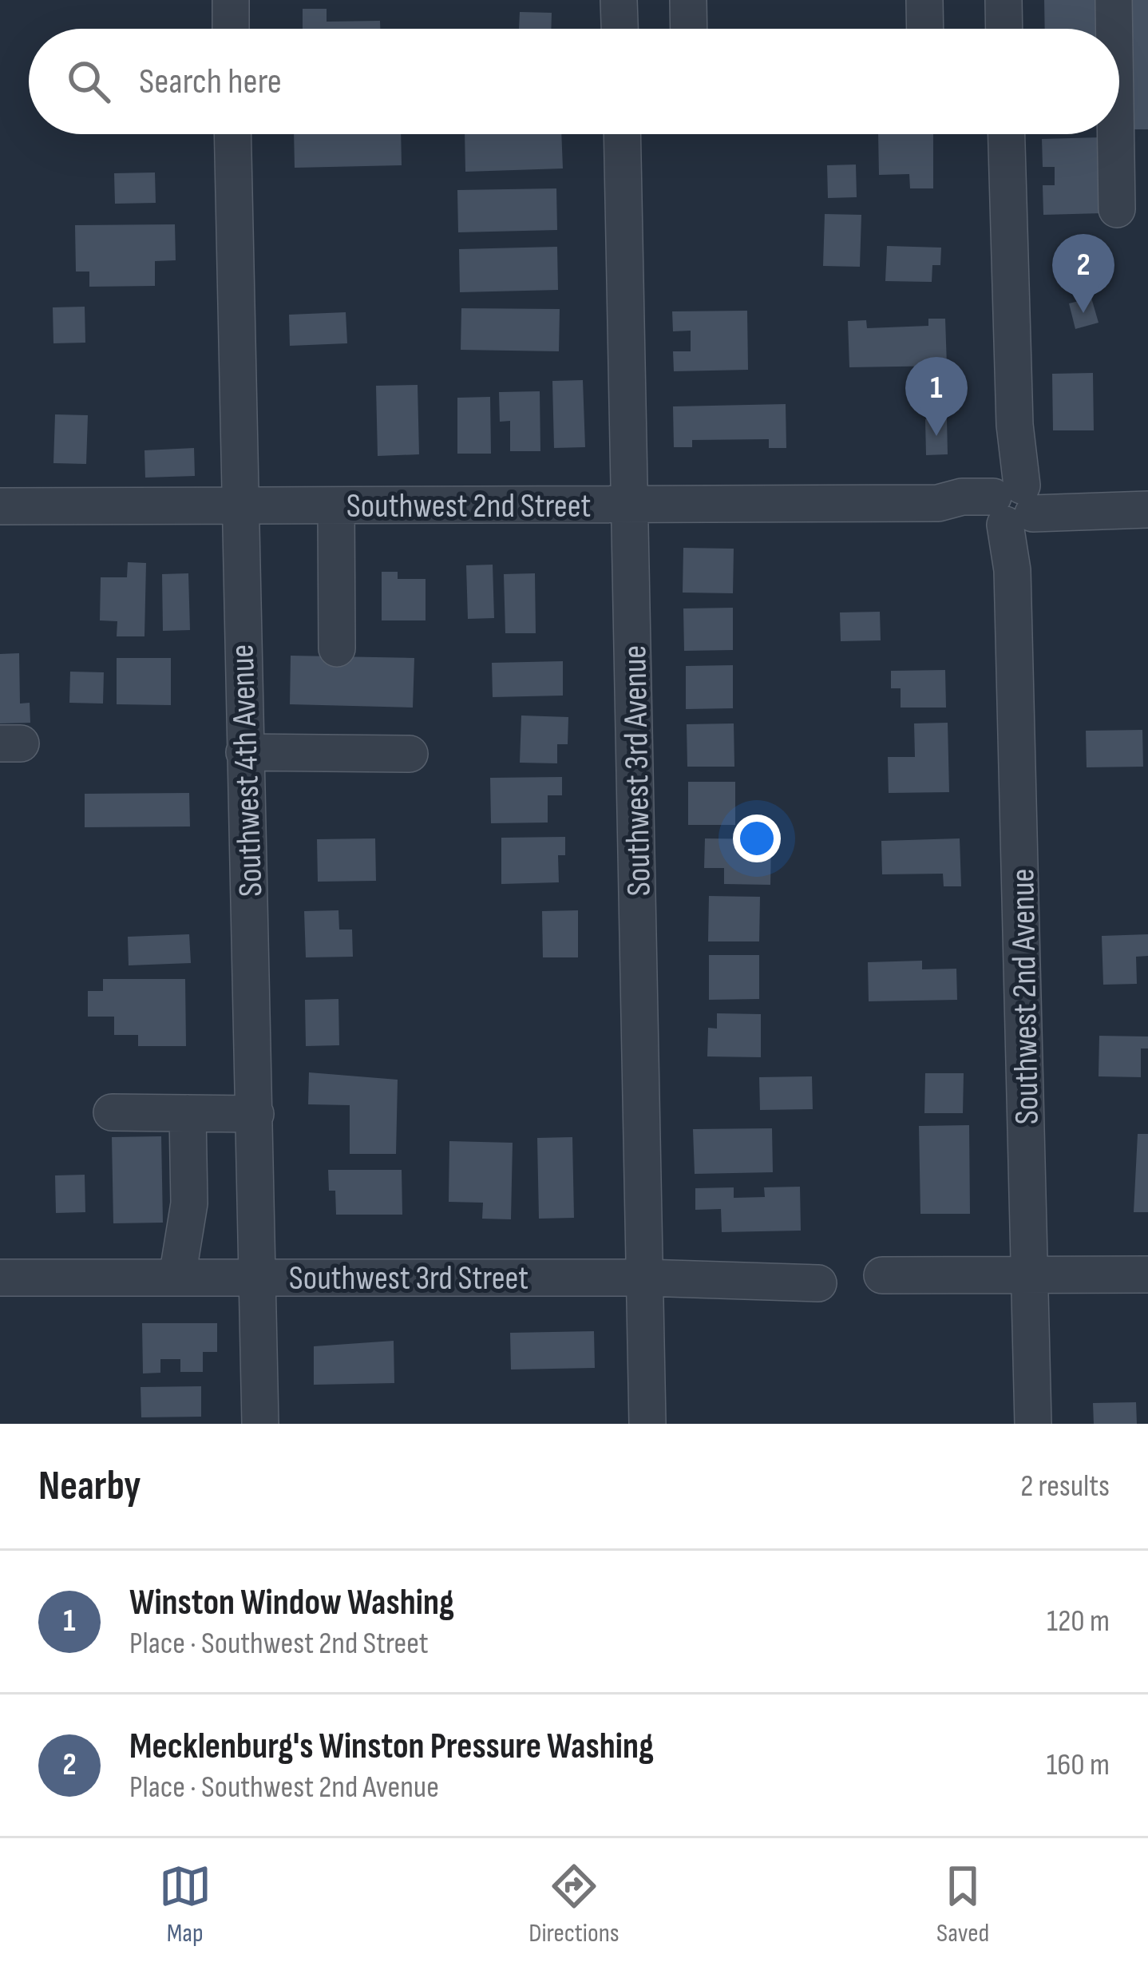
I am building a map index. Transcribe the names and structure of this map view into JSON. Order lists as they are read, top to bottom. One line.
{"streets":{"street":["Southwest 2nd Street","Southwest 4th Avenue","Southwest 3rd Avenue","Southwest 2nd Avenue","Southwest 3rd Street"]},"crossings":[["Southwest 2nd Street","Southwest 4th Avenue"],["Southwest 2nd Street","Southwest 3rd Avenue"],["Southwest 2nd Street","Southwest 2nd Avenue"],["Southwest 4th Avenue","Southwest 3rd Street"],["Southwest 3rd Avenue","Southwest 3rd Street"]],"page":{"search":"Search here","pins":["2","1"],"heading":["Nearby","2 results"],"list":[{"mark":"1","name":"Winston Window Washing","note":"Place · Southwest 2nd Street","value":"120 m"},{"mark":"2","name":"Mecklenburg's Winston Pressure Washing","note":"Place · Southwest 2nd Avenue","value":"160 m"}],"nav":["Map","Directions","Saved"]}}
